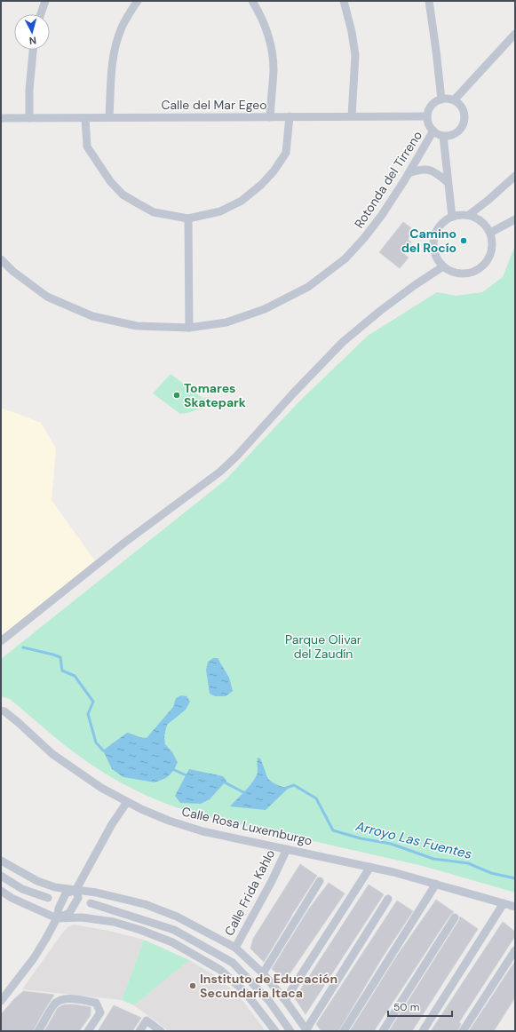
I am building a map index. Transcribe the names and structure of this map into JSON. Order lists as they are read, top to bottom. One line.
{"streets":{"street":["Calle del Mar Egeo","Rotonda del Tirreno","Calle Rosa Luxemburgo","Calle Frida Kahlo"]},"crossings":[["Calle del Mar Egeo","Rotonda del Tirreno"],["Calle Rosa Luxemburgo","Calle Frida Kahlo"]],"water":["Arroyo Las Fuentes"],"parks":["Parque Olivar del Zaudín"],"places":["Camino del Rocío","Tomares Skatepark","Instituto de Educación Secundaria Itaca"],"scale_bar":"50 m","north":"bottom"}
